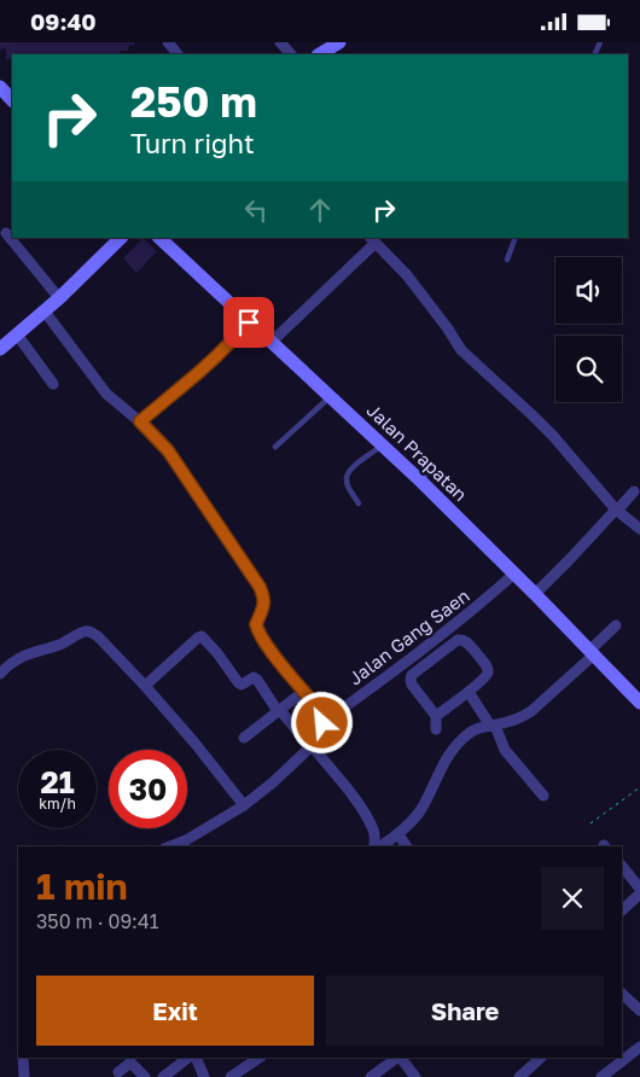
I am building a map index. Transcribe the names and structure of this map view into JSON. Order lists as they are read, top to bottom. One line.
{"streets":{"main road":["Jalan Prapatan"],"street":["Jalan Gang Saen"]},"crossings":[["Jalan Prapatan","Jalan Gang Saen"]],"page":{"status":"09:40","turn":["250 m","Turn right"],"speed":"21 km/h","limit":"30","heading":["1 min","350 m · 09:41"],"buttons":["Exit","Share"]}}
